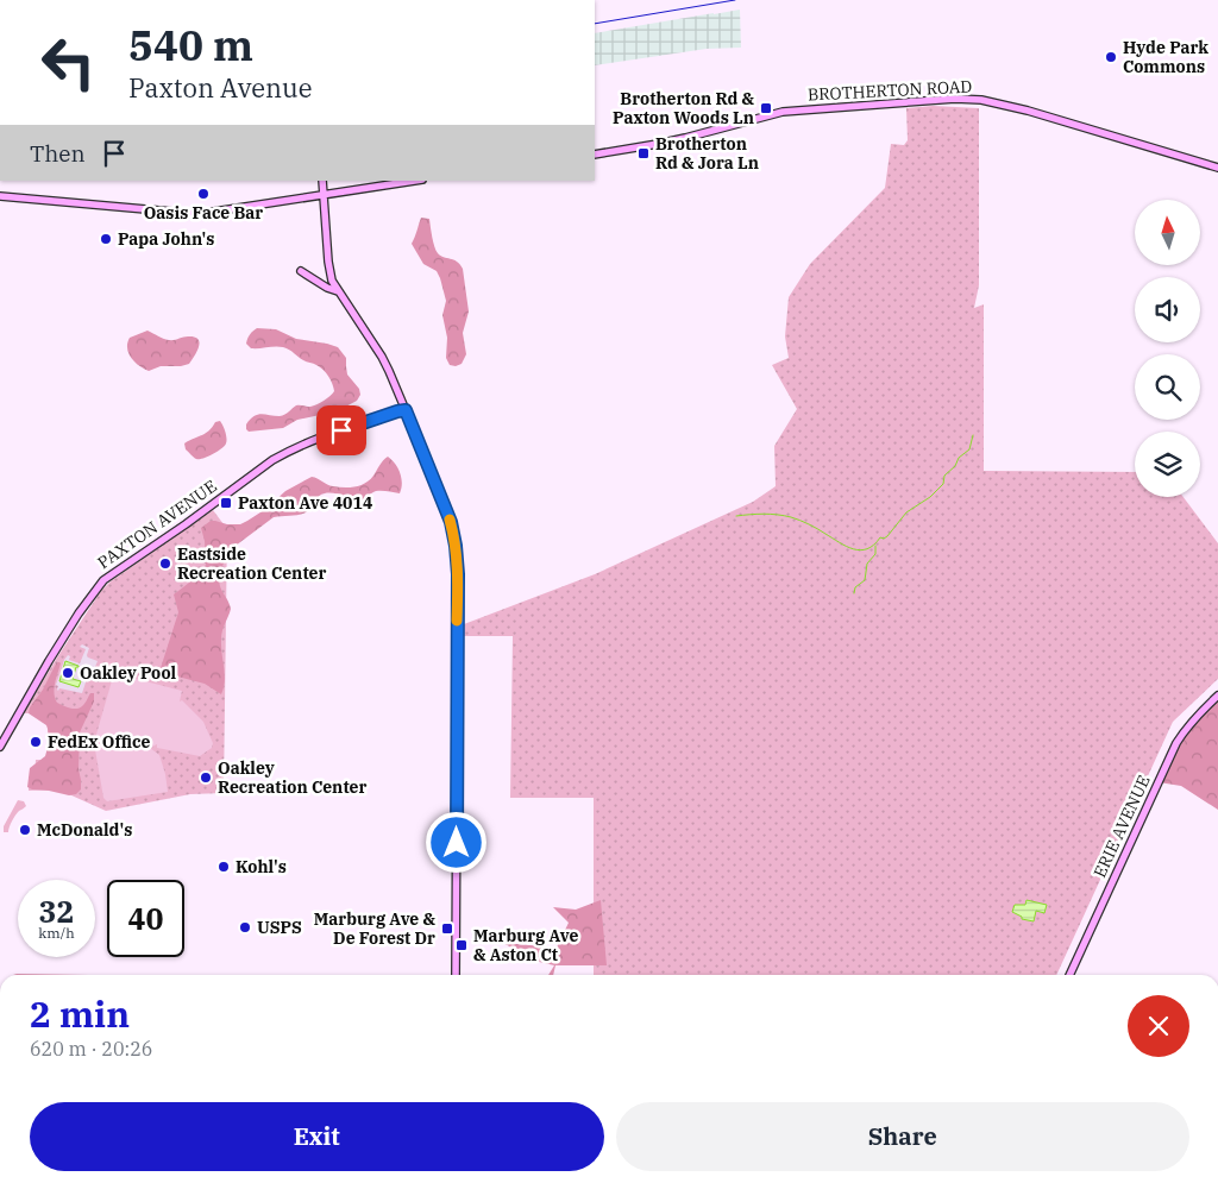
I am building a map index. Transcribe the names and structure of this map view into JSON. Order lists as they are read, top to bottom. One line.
{"streets":{"street":["BROTHERTON ROAD","PAXTON AVENUE","ERIE AVENUE"]},"places":{"other":["Hyde Park Commons","Oasis Face Bar","Papa John's","Eastside Recreation Center","Oakley Pool","FedEx Office","Oakley Recreation Center","McDonald's","Kohl's","USPS"],"transit":["Brotherton Rd & Paxton Woods Ln","Brotherton Rd & Jora Ln","Paxton Ave 4014","Marburg Ave & De Forest Dr","Marburg Ave & Aston Ct"]},"north":"top","page":{"turn":["540 m","Paxton Avenue"],"then":"Then","speed":"32 km/h","limit":"40","heading":["2 min","620 m · 20:26"],"buttons":["Exit","Share"]}}
